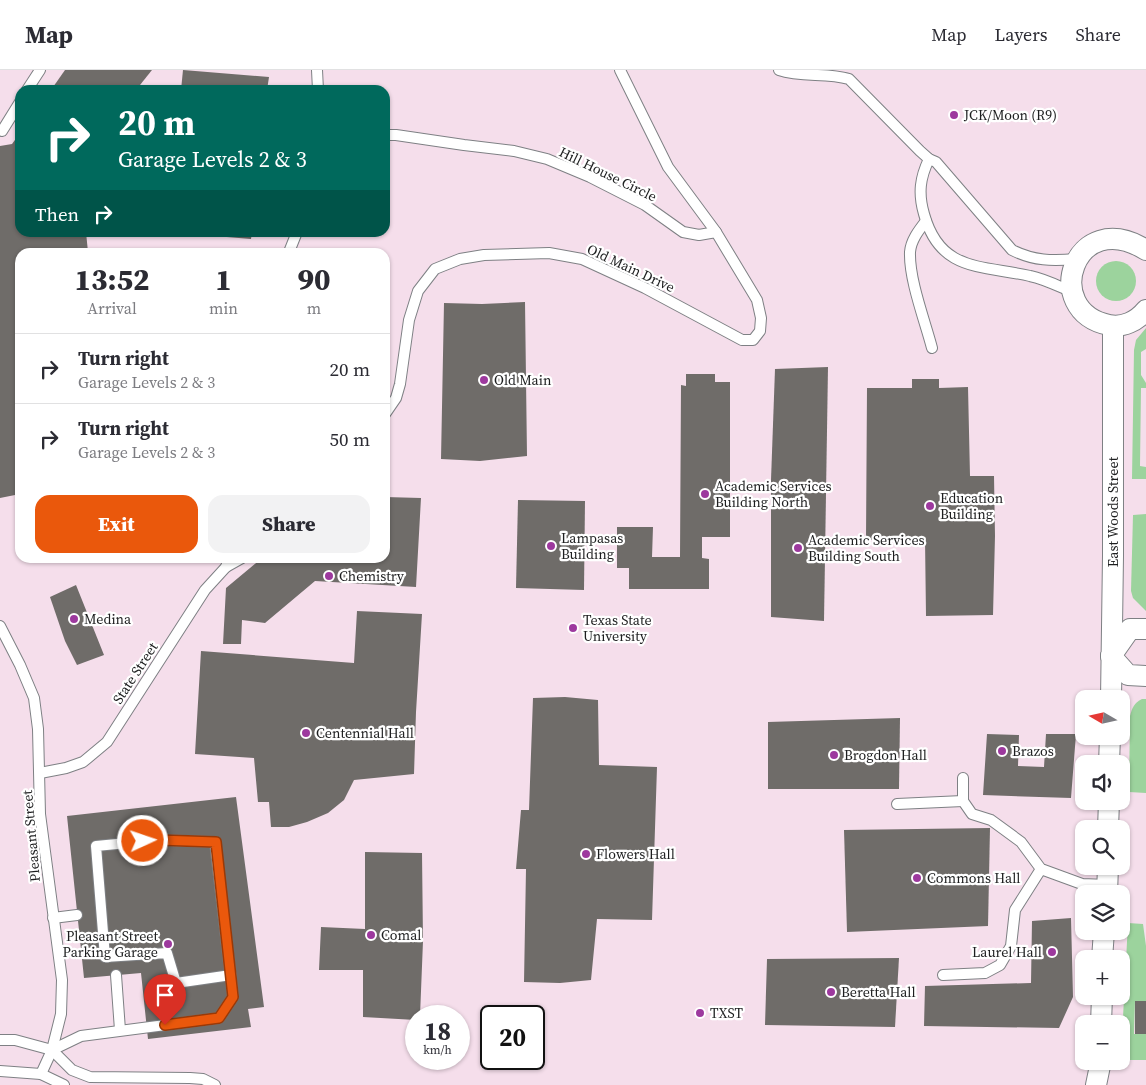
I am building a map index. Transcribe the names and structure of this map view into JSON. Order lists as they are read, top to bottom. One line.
{"streets":{"street":["East Woods Street"],"lane":["Hill House Circle","Old Main Drive","State Street","Pleasant Street"]},"crossings":[["Hill House Circle","Old Main Drive"],["State Street","Pleasant Street"]],"places":["JCK/Moon (R9)","Old Main","Academic Services Building North","Education Building","Lampasas Building","Academic Services Building South","Chemistry","Medina","Texas State University","Centennial Hall","Brazos","Brogdon Hall","Flowers Hall","Commons Hall","Comal","Pleasant Street Parking Garage","Laurel Hall","Beretta Hall","TXST"],"north":"left","page":{"header":"Map","nav":["Map","Layers","Share"],"turn":["20 m","Garage Levels 2 & 3"],"then":"Then","eta":["13:52","Arrival","1","min","90","m"],"list":[{"name":"Turn right","note":"Garage Levels 2 & 3","value":"20 m"},{"name":"Turn right","note":"Garage Levels 2 & 3","value":"50 m"}],"buttons":["Exit","Share"],"map_buttons":["+","−"],"speed":"18 km/h","limit":"20"}}
